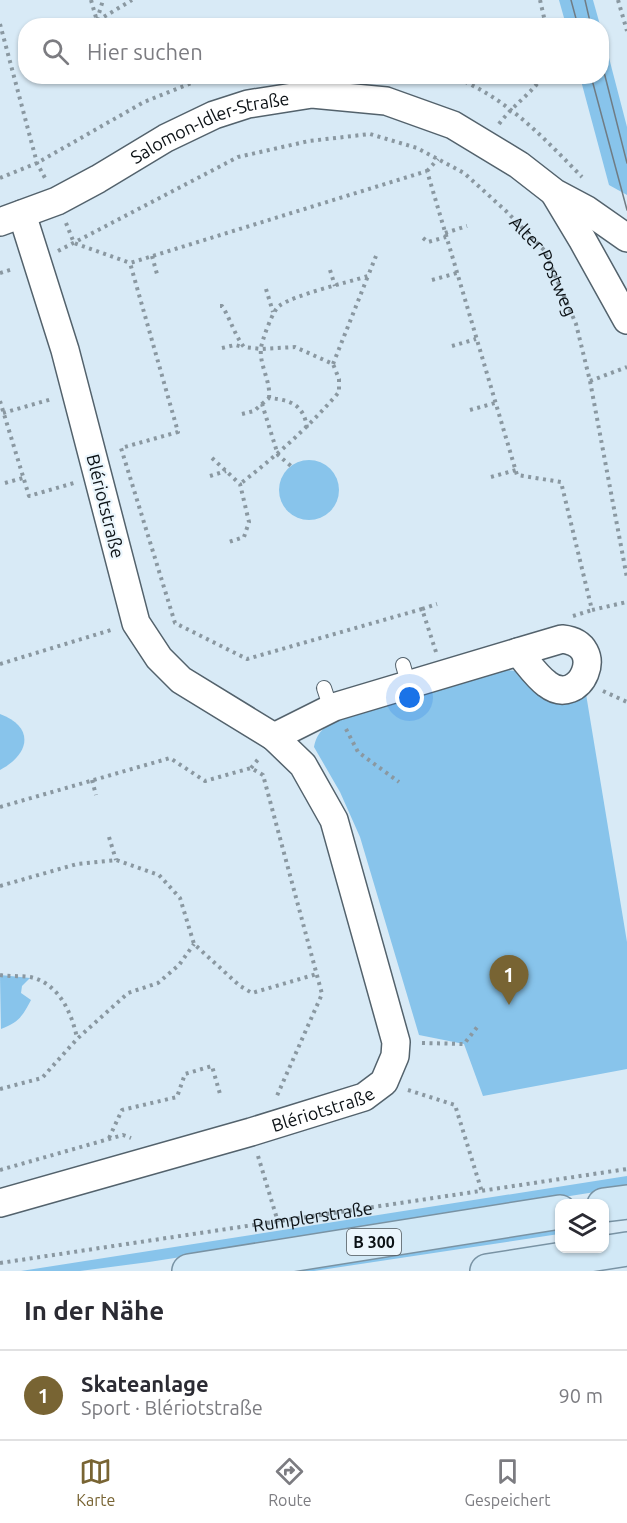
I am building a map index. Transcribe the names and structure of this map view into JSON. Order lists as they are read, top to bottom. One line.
{"streets":{"main road":["Rumplerstraße","B 300"],"street":["Salomon-Idler-Straße","Blériotstraße"],"path":["Alter Postweg"]},"crossings":[["Salomon-Idler-Straße","Blériotstraße"],["Alter Postweg","Blériotstraße"]],"page":{"search":"Hier suchen","pins":"1","heading":"In der Nähe","list":[{"mark":"1","name":"Skateanlage","note":"Sport · Blériotstraße","value":"90 m"}],"nav":["Karte","Route","Gespeichert"]}}
